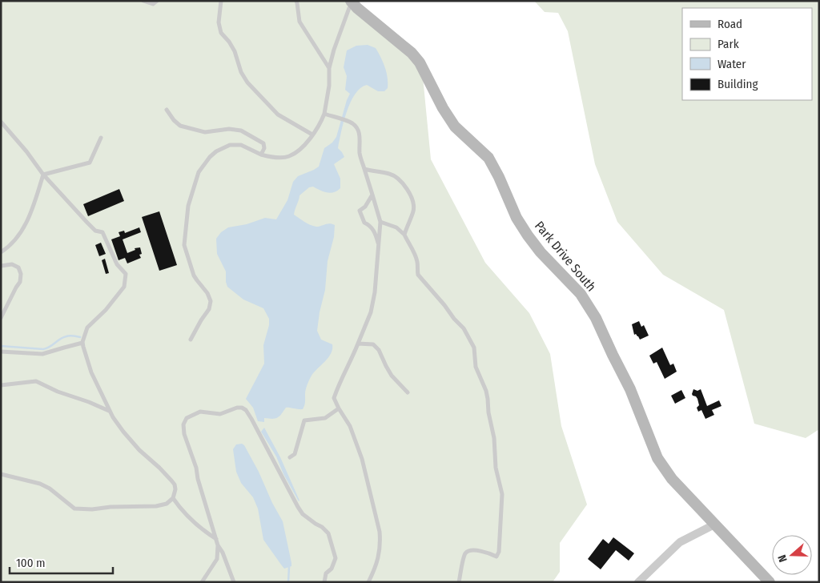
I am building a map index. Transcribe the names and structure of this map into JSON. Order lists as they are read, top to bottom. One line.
{"streets":{"street":["Park Drive South"]},"legend":["Road","Park","Water","Building"],"scale_bar":"100 m","north":"left"}
